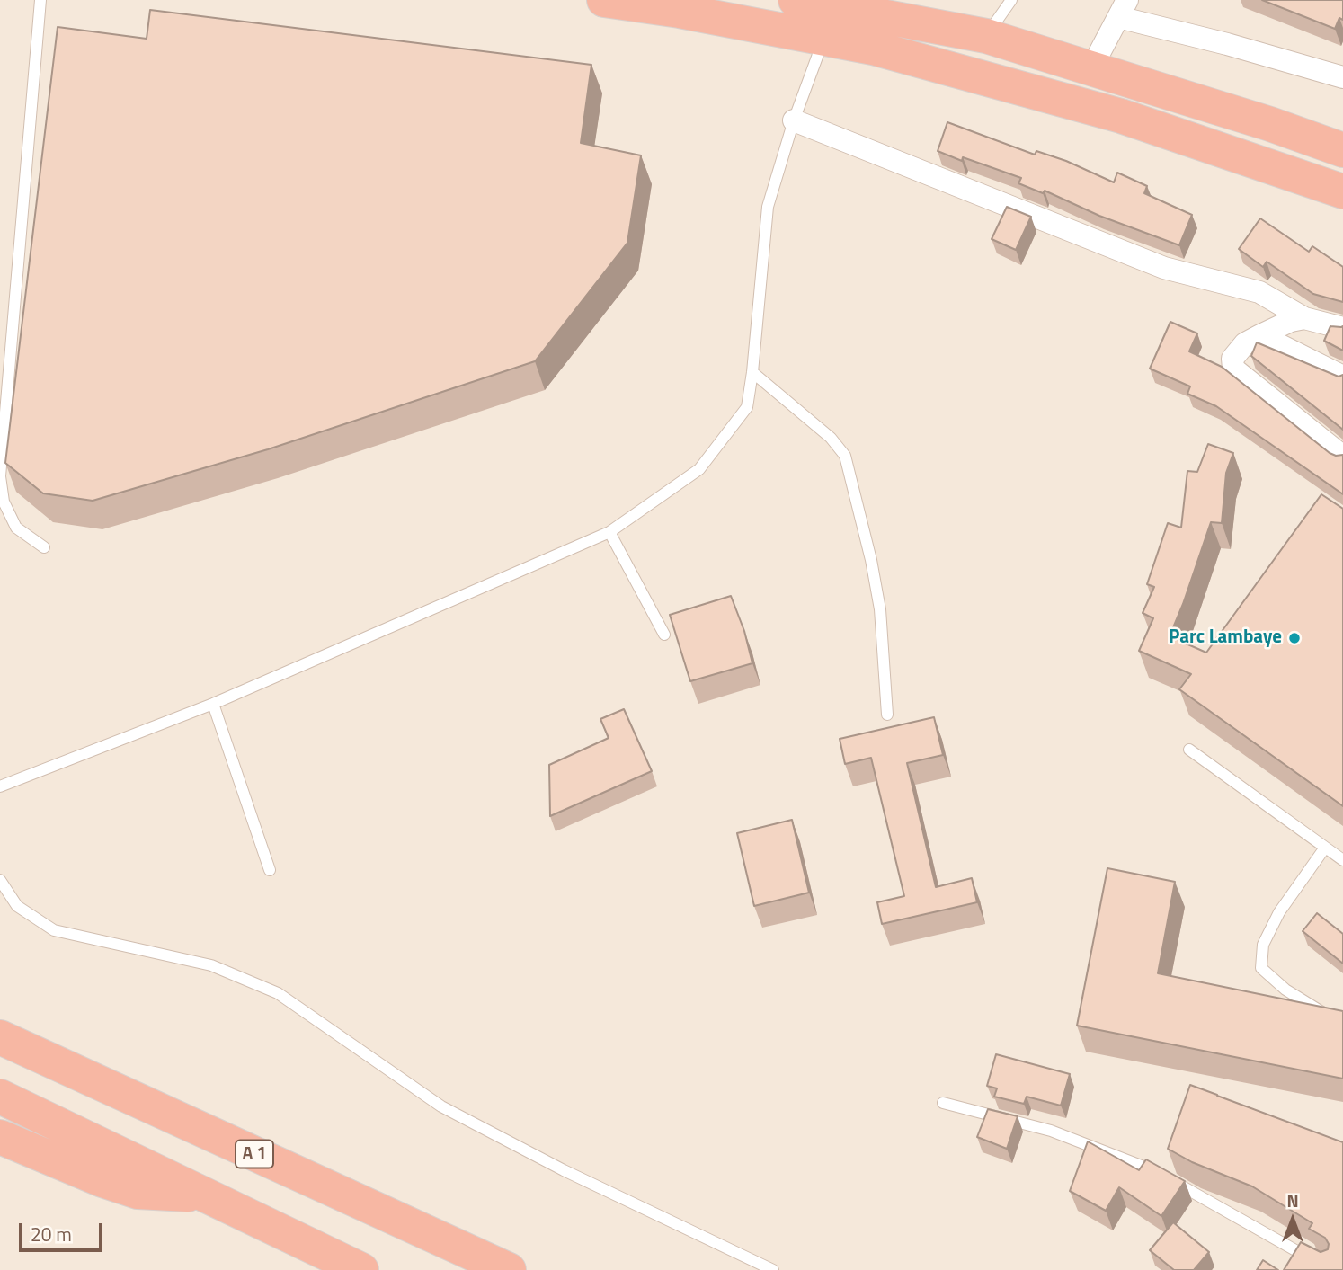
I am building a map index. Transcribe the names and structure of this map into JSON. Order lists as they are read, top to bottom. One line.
{"streets":{"highway":["A 1"]},"places":["Parc Lambaye"],"scale_bar":"20 m","north":"top"}
